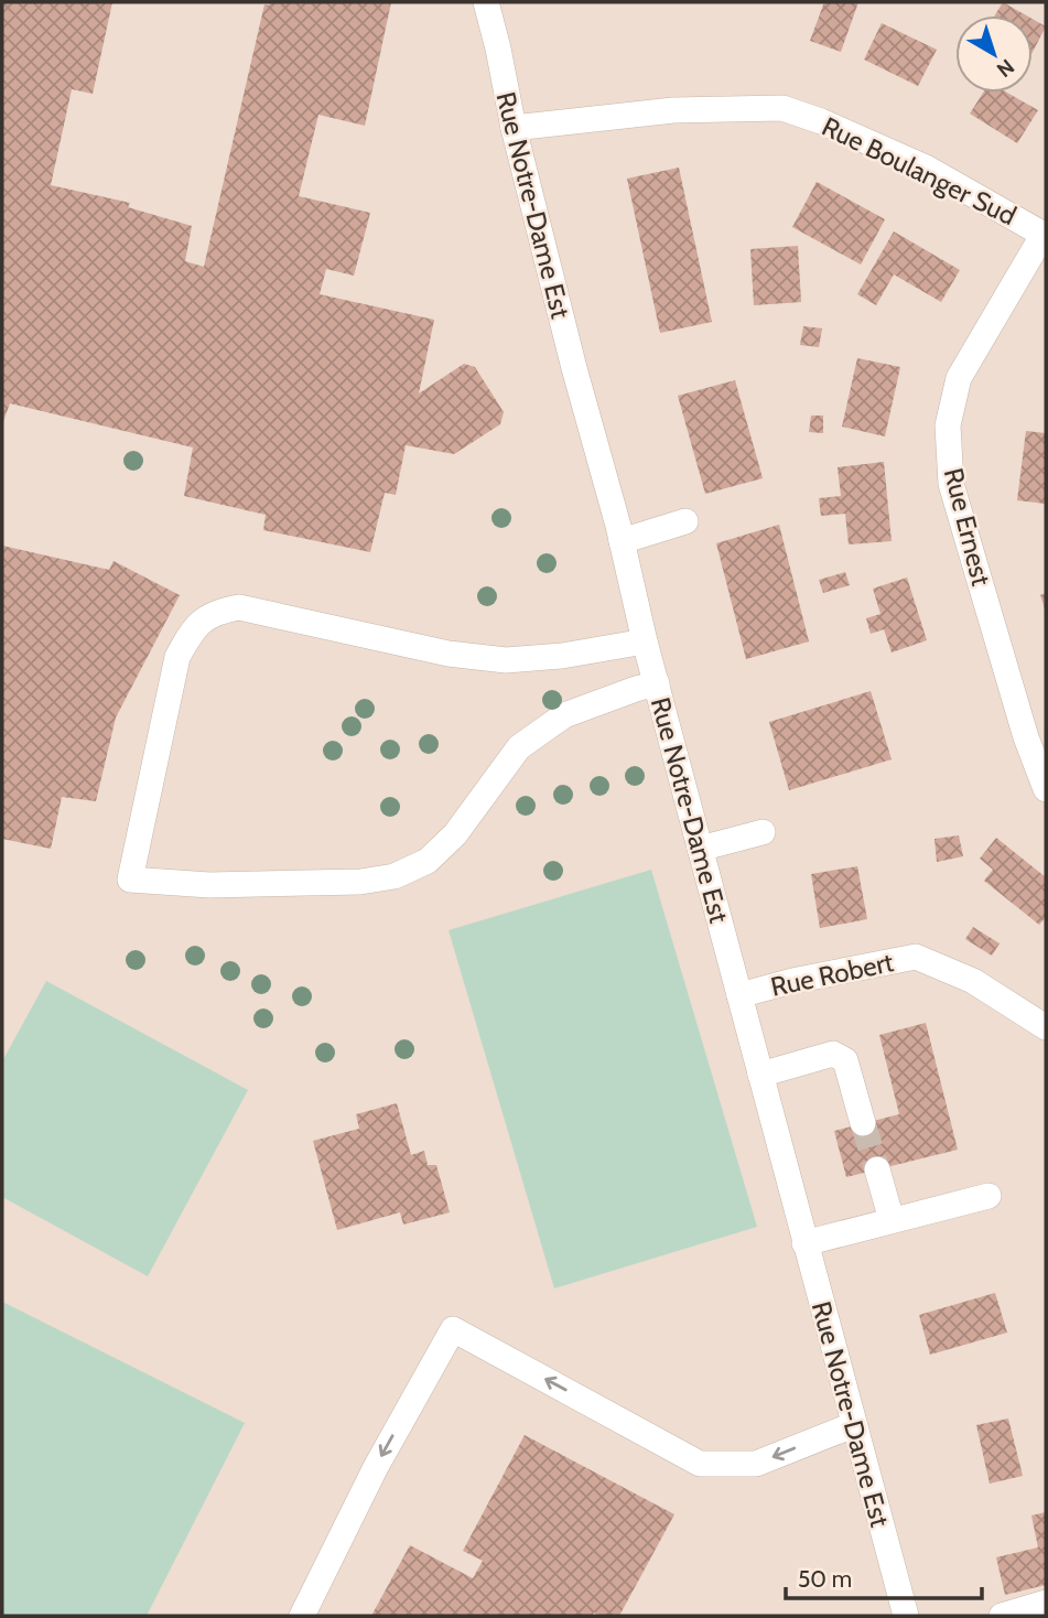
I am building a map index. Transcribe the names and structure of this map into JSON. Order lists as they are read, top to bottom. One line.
{"streets":{"street":["Rue Boulanger Sud","Rue Notre-Dame Est","Rue Ernest","Rue Robert"]},"crossings":[["Rue Boulanger Sud","Rue Notre-Dame Est"],["Rue Boulanger Sud","Rue Ernest"],["Rue Notre-Dame Est","Rue Robert"]],"scale_bar":"50 m","north":"bottom right"}
